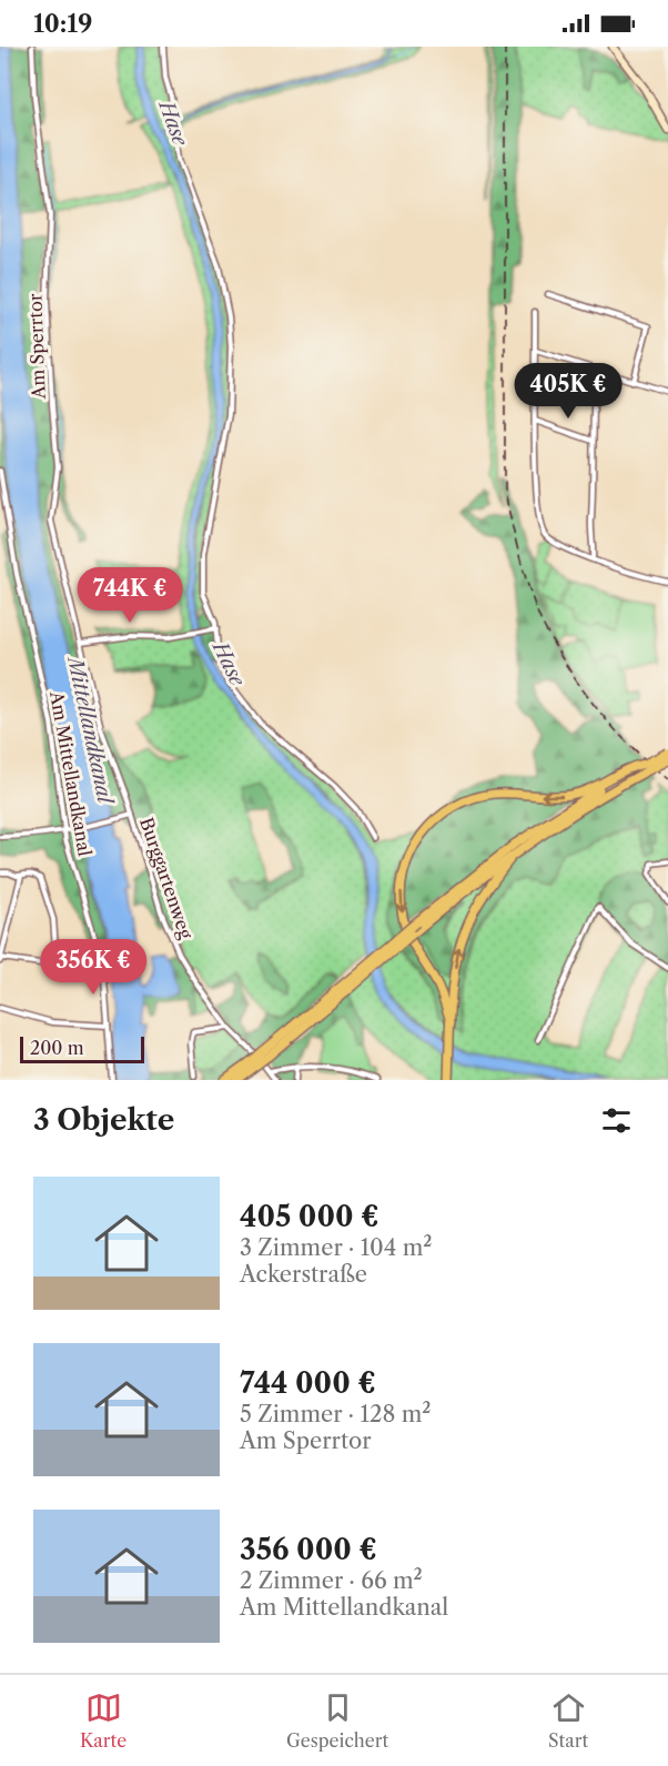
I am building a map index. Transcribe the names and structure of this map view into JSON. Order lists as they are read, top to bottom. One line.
{"streets":{"street":["Am Sperrtor","Am Mittellandkanal","Burggartenweg"]},"crossings":[["Am Sperrtor","Burggartenweg"],["Am Mittellandkanal","Burggartenweg"]],"water":["Hase","Mittellandkanal"],"scale_bar":"200 m","page":{"status":"10:19","price":["405K €","744K €","356K €"],"scale":"200 m","heading":"3 Objekte","list":[{"name":"405 000 €","note":"3 Zimmer · 104 m² · Ackerstraße"},{"name":"744 000 €","note":"5 Zimmer · 128 m² · Am Sperrtor"},{"name":"356 000 €","note":"2 Zimmer · 66 m² · Am Mittellandkanal"}],"tabs":["Karte","Gespeichert","Start"]}}
